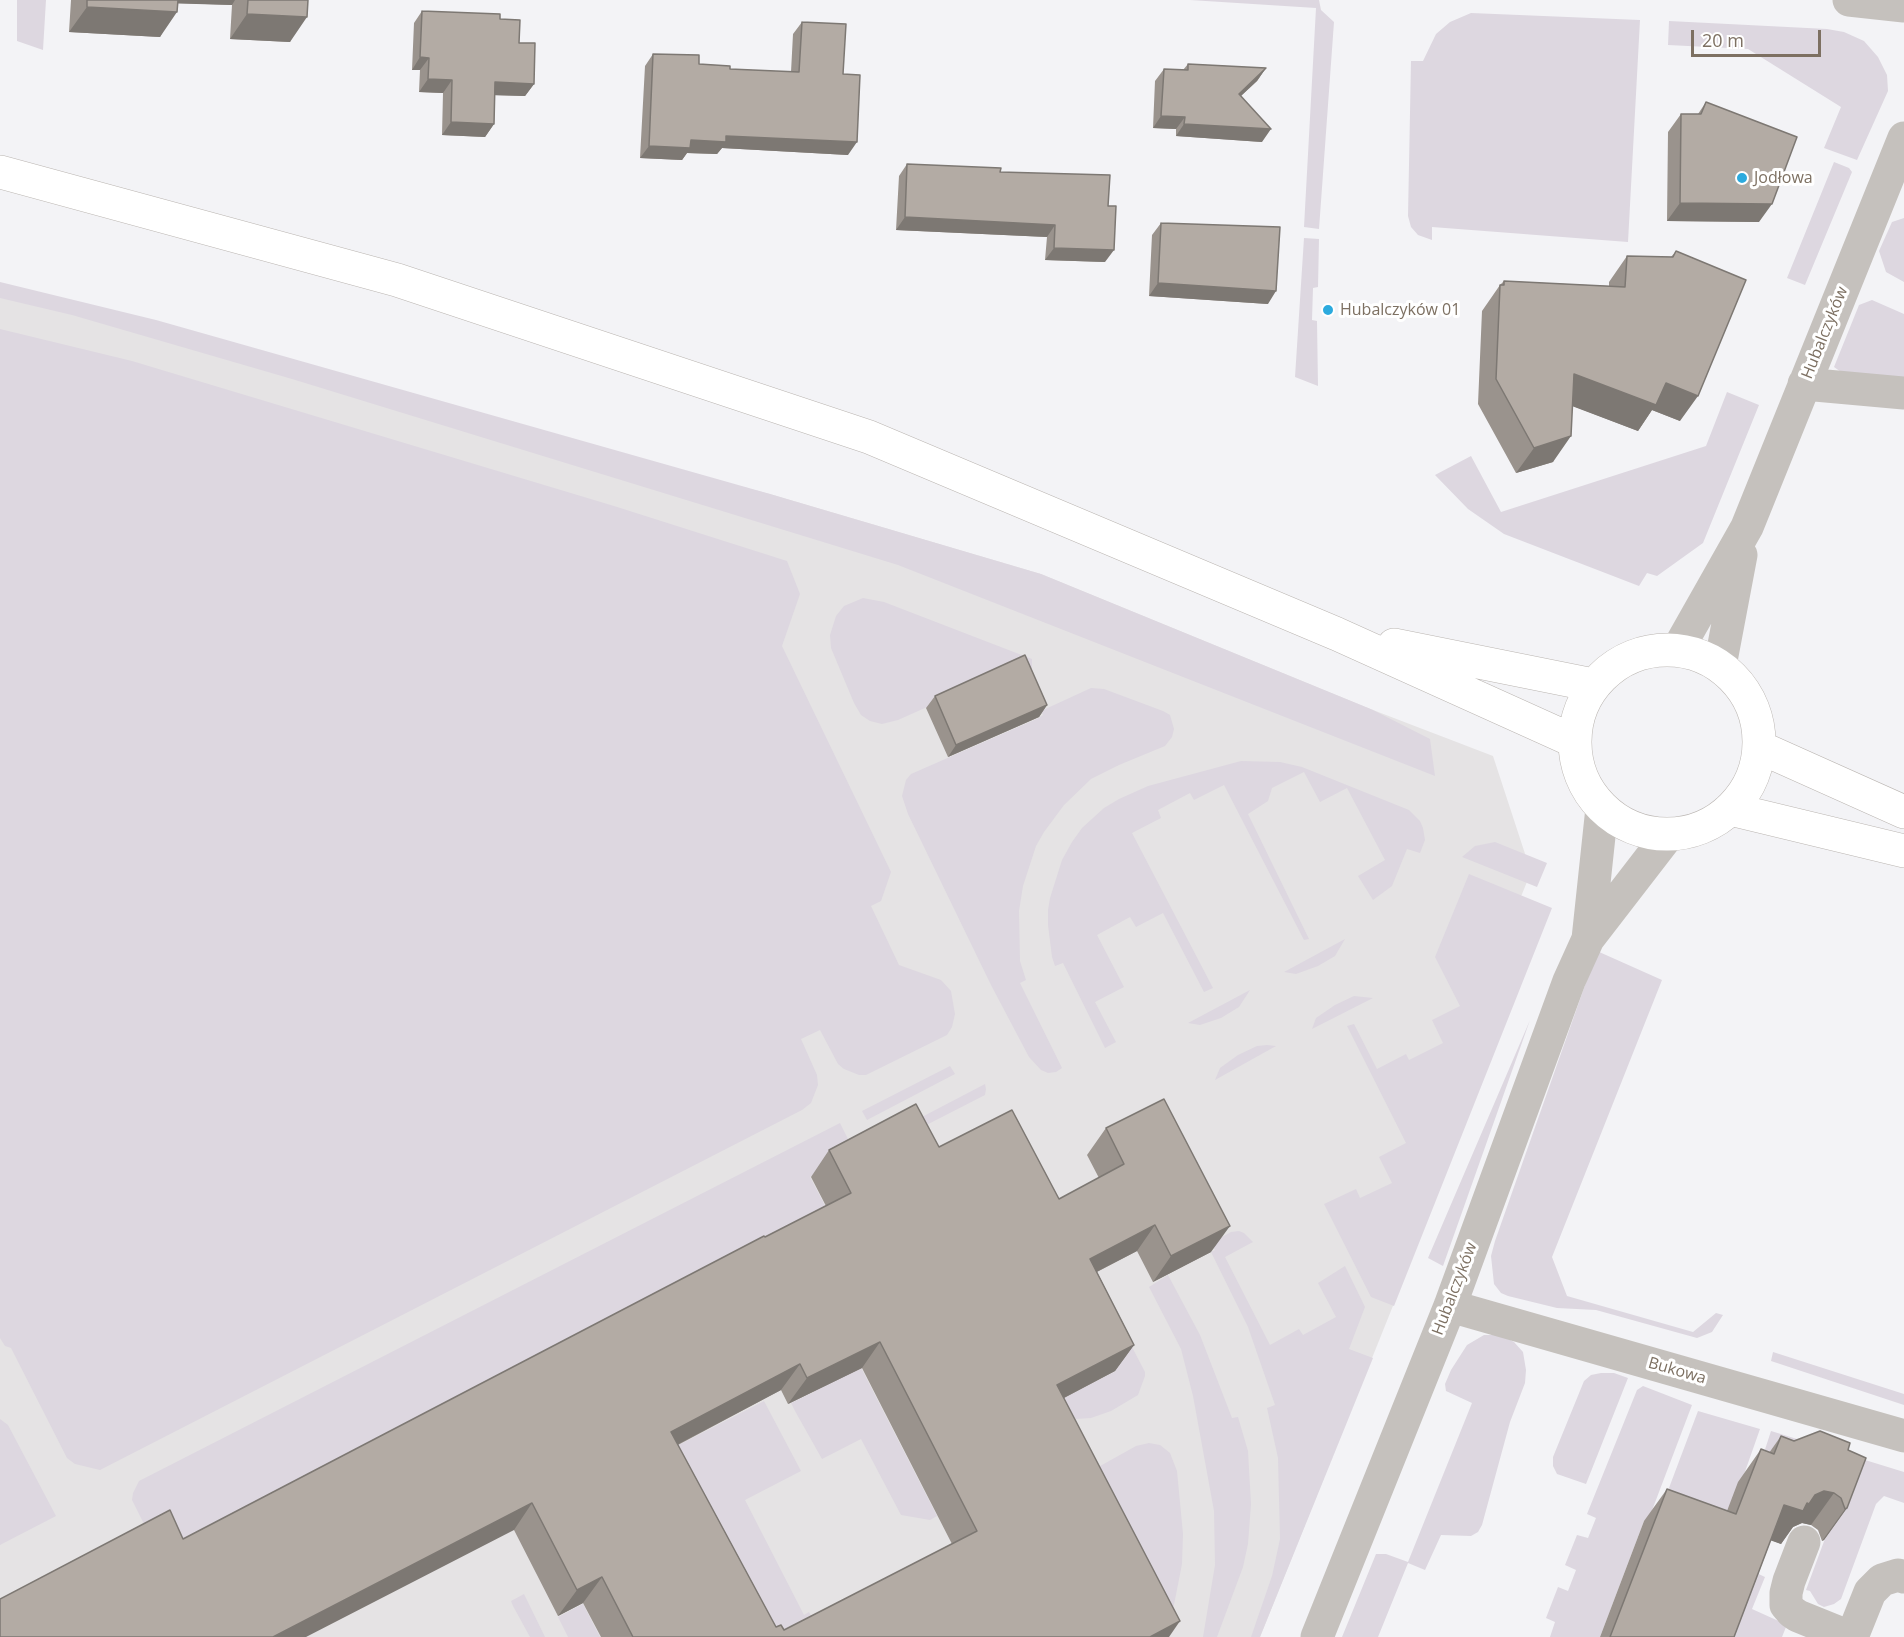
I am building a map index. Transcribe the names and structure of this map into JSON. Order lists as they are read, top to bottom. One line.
{"streets":{"street":["Hubalczyków","Bukowa"]},"crossings":[["Hubalczyków","Bukowa"]],"places":["Jodłowa","Hubalczyków 01"],"scale_bar":"20 m"}
